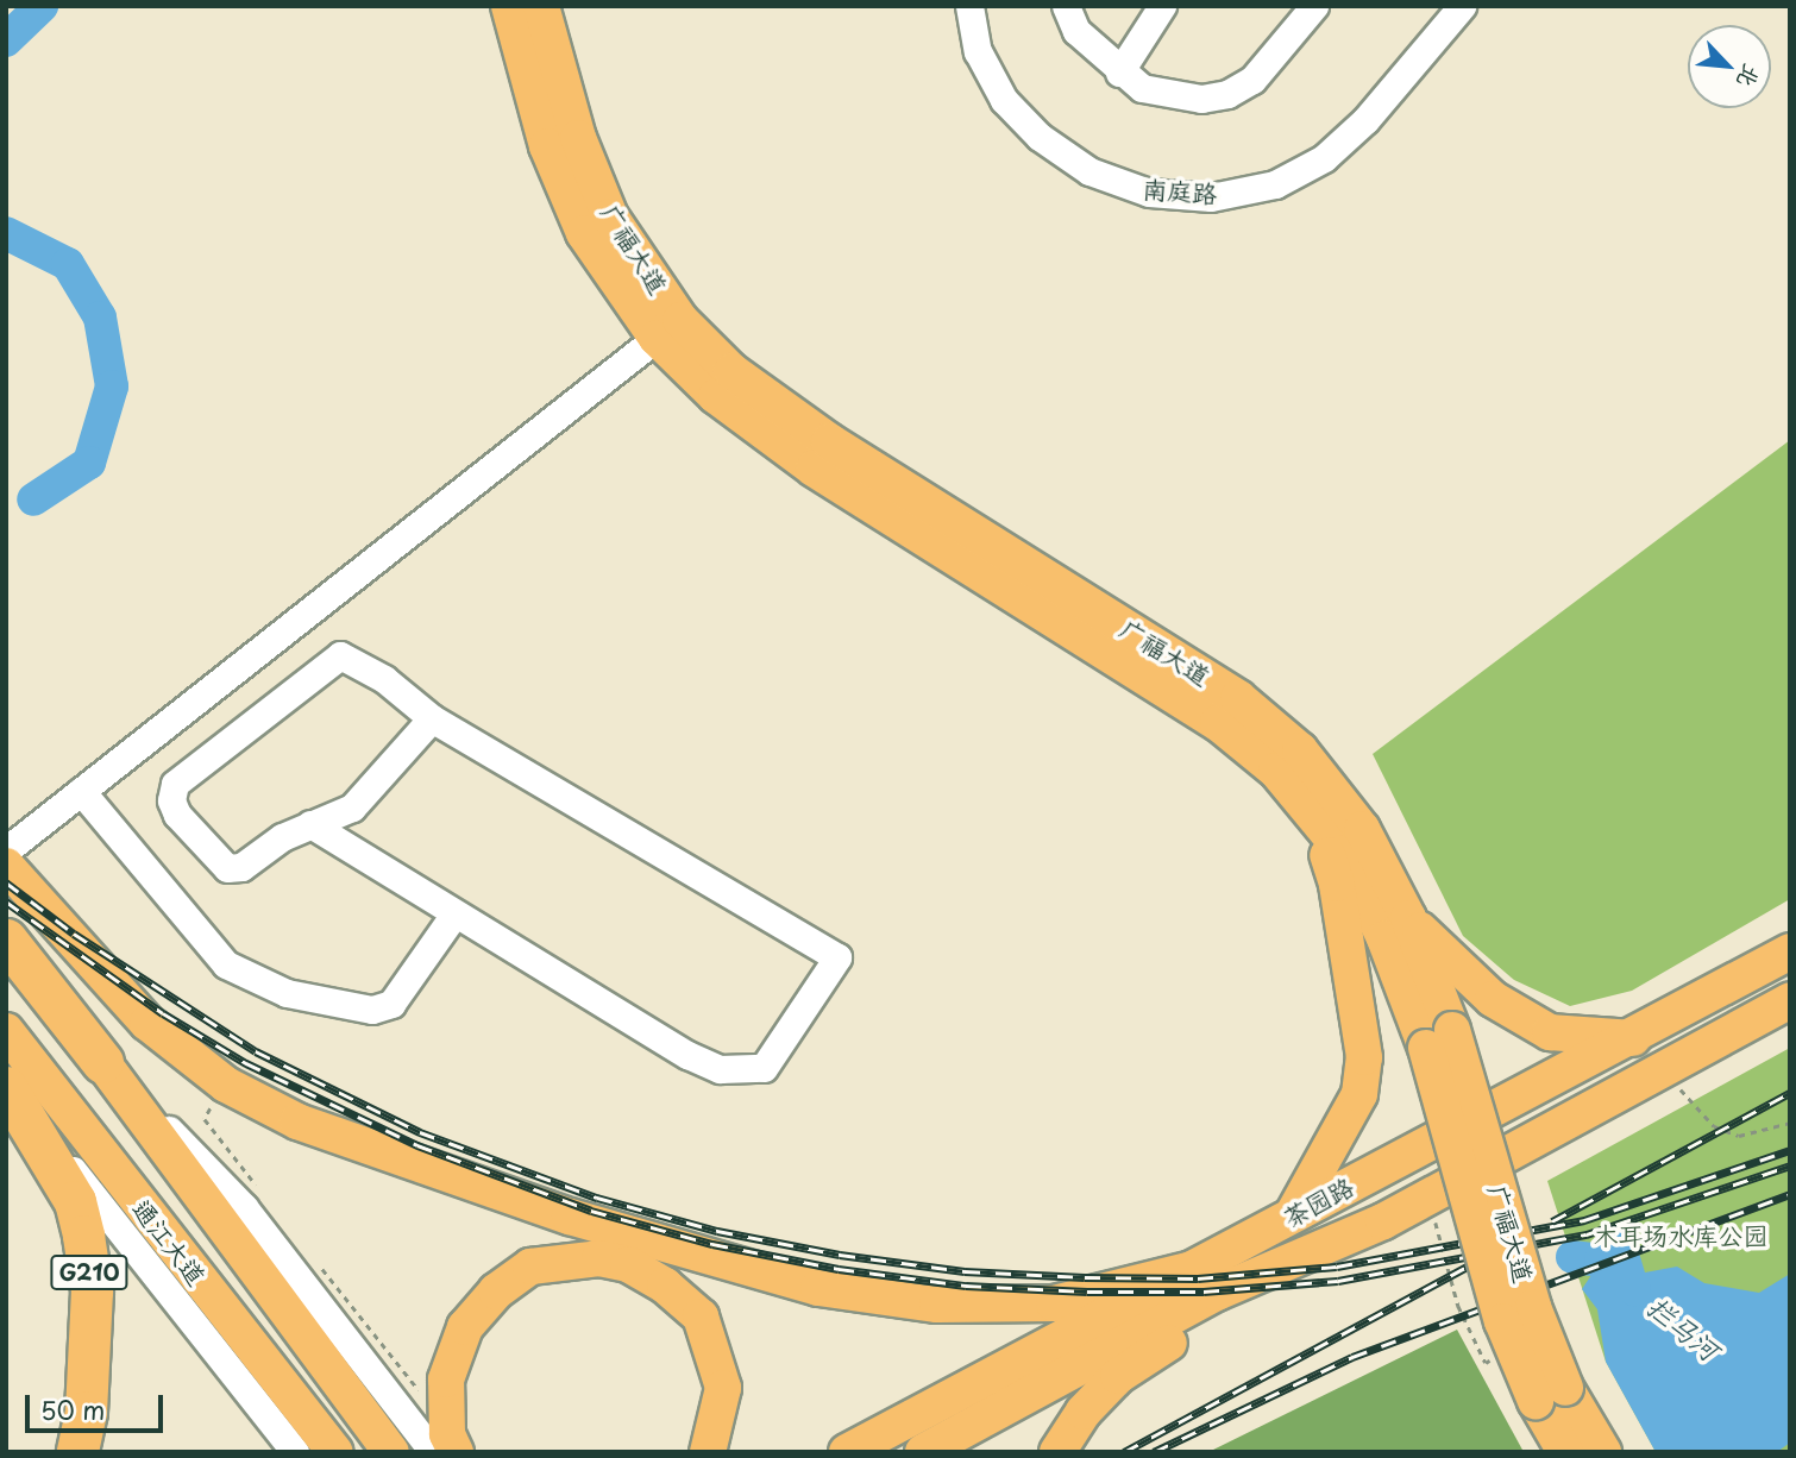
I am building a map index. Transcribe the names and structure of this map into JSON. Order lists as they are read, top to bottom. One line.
{"streets":{"highway":["通江大道","G210"],"main road":["广福大道","茶园路"],"street":["南庭路"]},"crossings":[["通江大道","G210"]],"water":["拦马河"],"parks":["木耳场水库公园"],"scale_bar":"50 m","north":"bottom right"}
